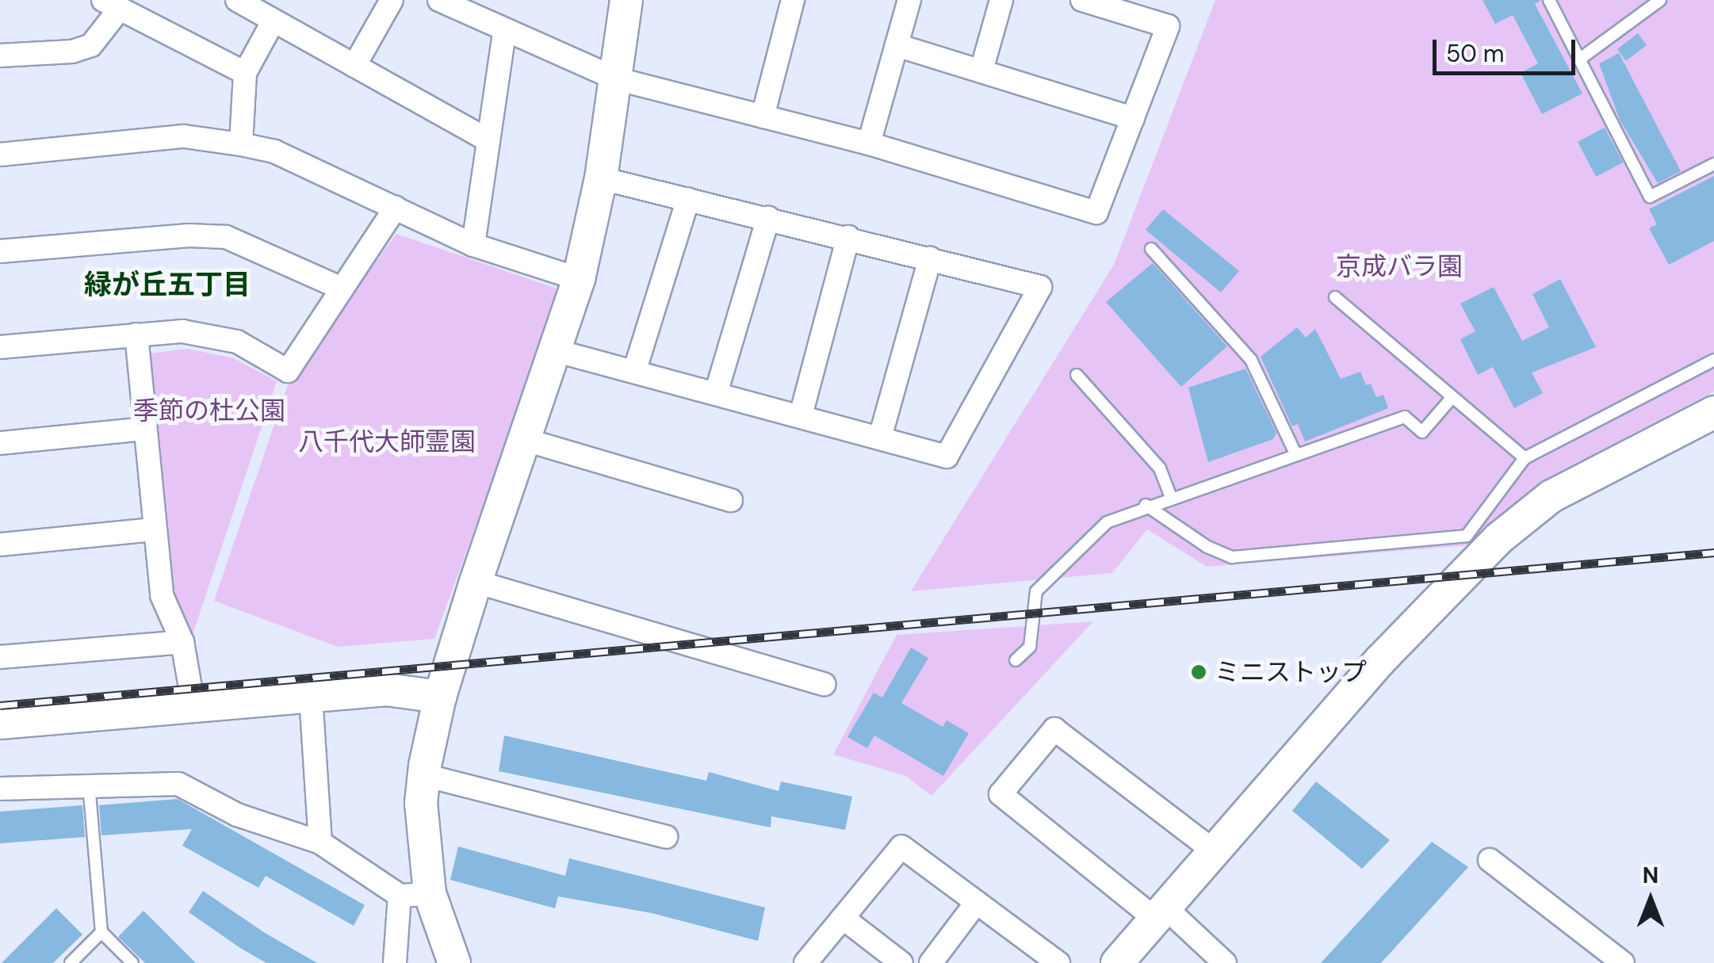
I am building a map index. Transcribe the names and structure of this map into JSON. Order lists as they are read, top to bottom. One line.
{"districts":["緑が丘五丁目"],"parks":["京成バラ園","季節の杜公園","八千代大師霊園"],"places":["ミニストップ"],"scale_bar":"50 m","north":"top"}
